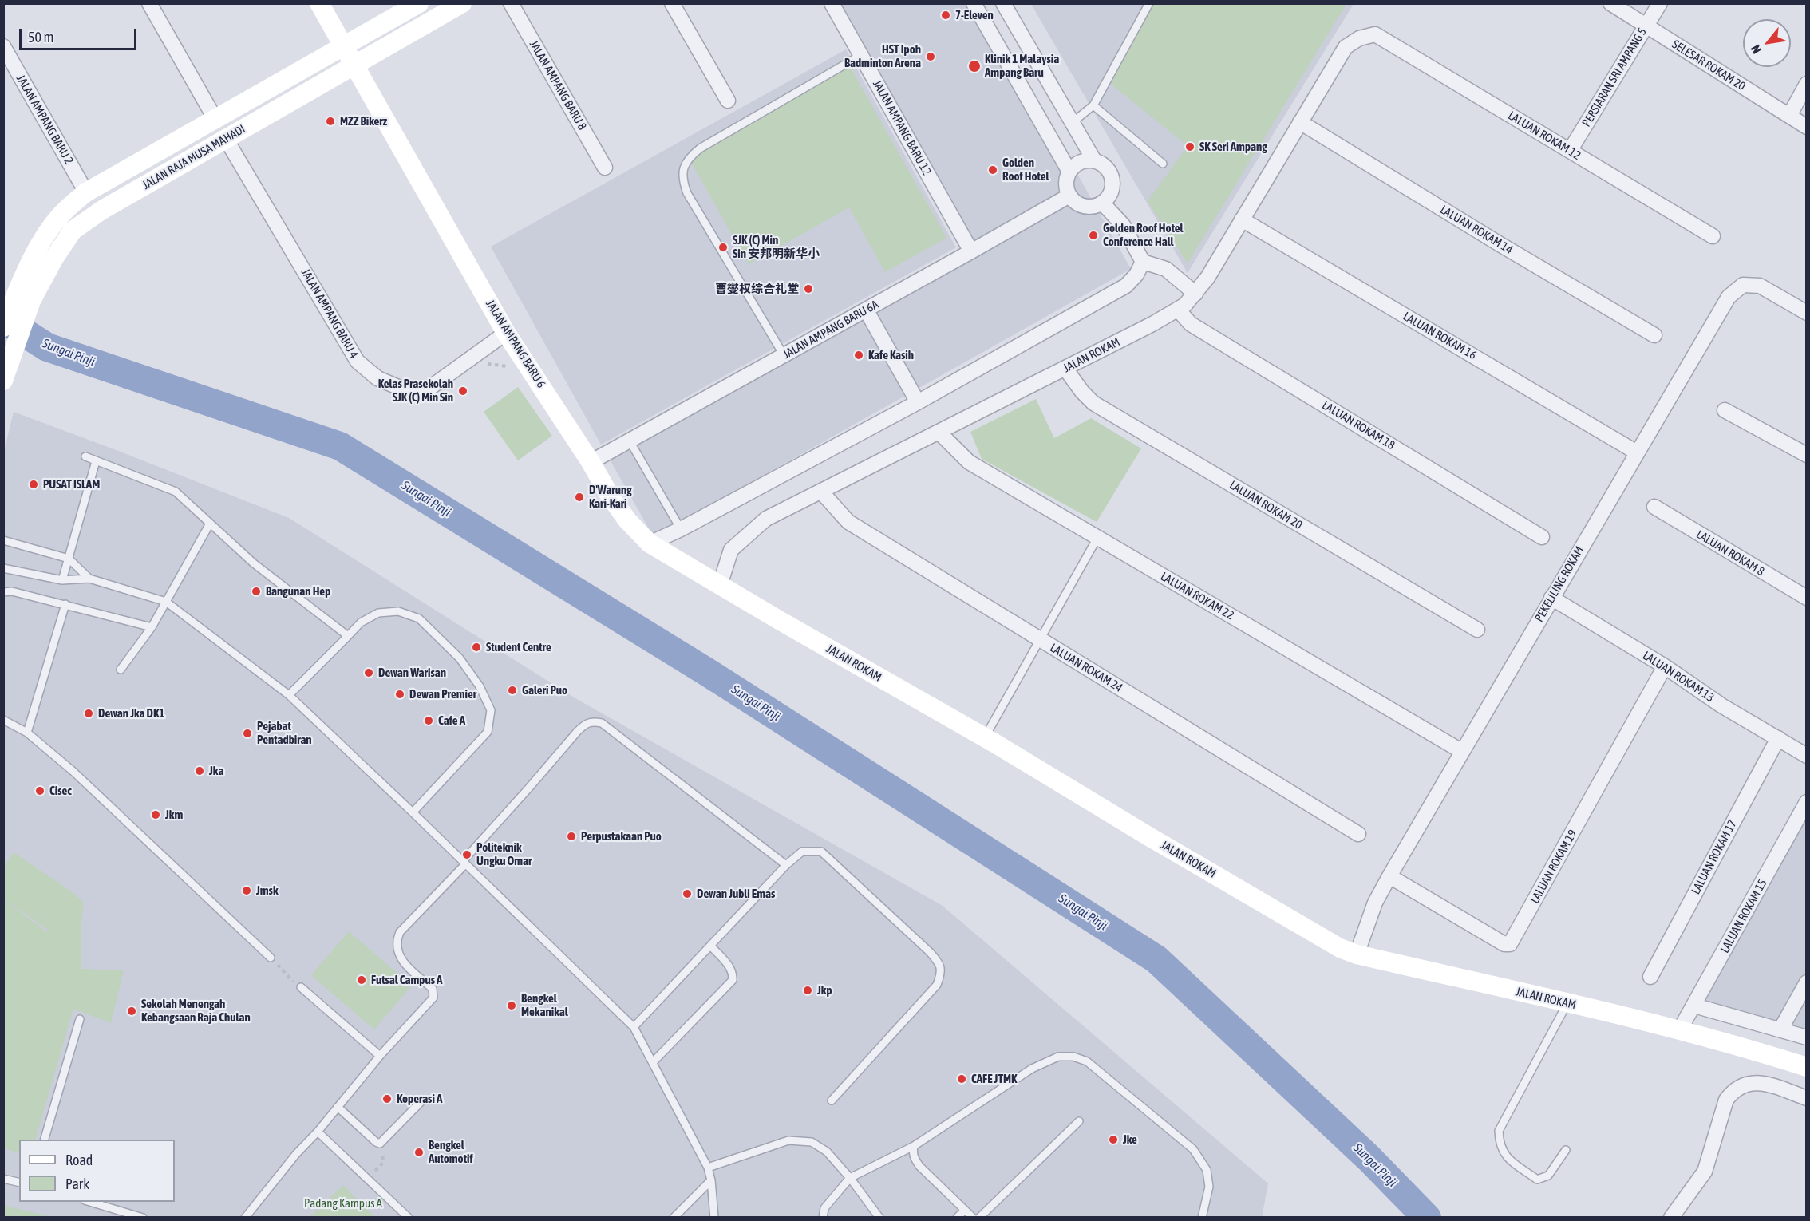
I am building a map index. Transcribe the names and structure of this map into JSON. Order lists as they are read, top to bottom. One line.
{"streets":{"main road":["JALAN RAJA MUSA MAHADI","JALAN AMPANG BARU 6","JALAN ROKAM"],"street":["SELESAR ROKAM 20","PERSIARAN SRI AMPANG 5","JALAN AMPANG BARU 8","JALAN AMPANG BARU 2","JALAN AMPANG BARU 12","LALUAN ROKAM 12","LALUAN ROKAM 14","JALAN AMPANG BARU 4","JALAN AMPANG BARU 6A","LALUAN ROKAM 16","LALUAN ROKAM 18","LALUAN ROKAM 20","LALUAN ROKAM 8","PEKELILING ROKAM","LALUAN ROKAM 22","LALUAN ROKAM 24","LALUAN ROKAM 13","LALUAN ROKAM 17","LALUAN ROKAM 19","LALUAN ROKAM 15"]},"crossings":[["SELESAR ROKAM 20","PERSIARAN SRI AMPANG 5"],["PERSIARAN SRI AMPANG 5","LALUAN ROKAM 12"],["JALAN AMPANG BARU 2","JALAN RAJA MUSA MAHADI"],["JALAN AMPANG BARU 12","JALAN AMPANG BARU 6A"],["LALUAN ROKAM 12","JALAN ROKAM"],["JALAN RAJA MUSA MAHADI","JALAN AMPANG BARU 4"],["JALAN RAJA MUSA MAHADI","JALAN AMPANG BARU 6"],["LALUAN ROKAM 14","JALAN ROKAM"],["JALAN AMPANG BARU 4","JALAN AMPANG BARU 6"],["JALAN AMPANG BARU 6A","JALAN AMPANG BARU 6"],["LALUAN ROKAM 16","JALAN ROKAM"],["LALUAN ROKAM 16","PEKELILING ROKAM"],["JALAN AMPANG BARU 6","JALAN ROKAM"],["JALAN ROKAM","LALUAN ROKAM 18"],["JALAN ROKAM","LALUAN ROKAM 20"],["JALAN ROKAM","PEKELILING ROKAM"],["JALAN ROKAM","LALUAN ROKAM 22"],["JALAN ROKAM","LALUAN ROKAM 24"],["JALAN ROKAM","LALUAN ROKAM 15"],["PEKELILING ROKAM","LALUAN ROKAM 22"],["PEKELILING ROKAM","LALUAN ROKAM 13"],["PEKELILING ROKAM","LALUAN ROKAM 19"],["LALUAN ROKAM 13","LALUAN ROKAM 17"],["LALUAN ROKAM 13","LALUAN ROKAM 19"]],"water":["Sungai Pinji"],"parks":["Padang Kampus A"],"places":["7-Eleven","HST Ipoh Badminton Arena","Klinik 1 Malaysia Ampang Baru","MZZ Bikerz","SK Seri Ampang","Golden Roof Hotel","Golden Roof Hotel Conference Hall","SJK (C) Min Sin 安邦明新华小","曹燮权综合礼堂","Kafe Kasih","Kelas Prasekolah SJK (C) Min Sin","PUSAT ISLAM","D'Warung Kari-Kari","Bangunan Hep","Student Centre","Dewan Warisan","Galeri Puo","Dewan Premier","Dewan Jka DK1","Cafe A","Pejabat Pentadbiran","Jka","Cisec","Jkm","Perpustakaan Puo","Politeknik Ungku Omar","Jmsk","Dewan Jubli Emas","Futsal Campus A","Jkp","Bengkel Mekanikal","Sekolah Menengah Kebangsaan Raja Chulan","CAFE JTMK","Koperasi A","Jke","Bengkel Automotif"],"legend":["Road","Park"],"scale_bar":"50 m","north":"bottom left"}
